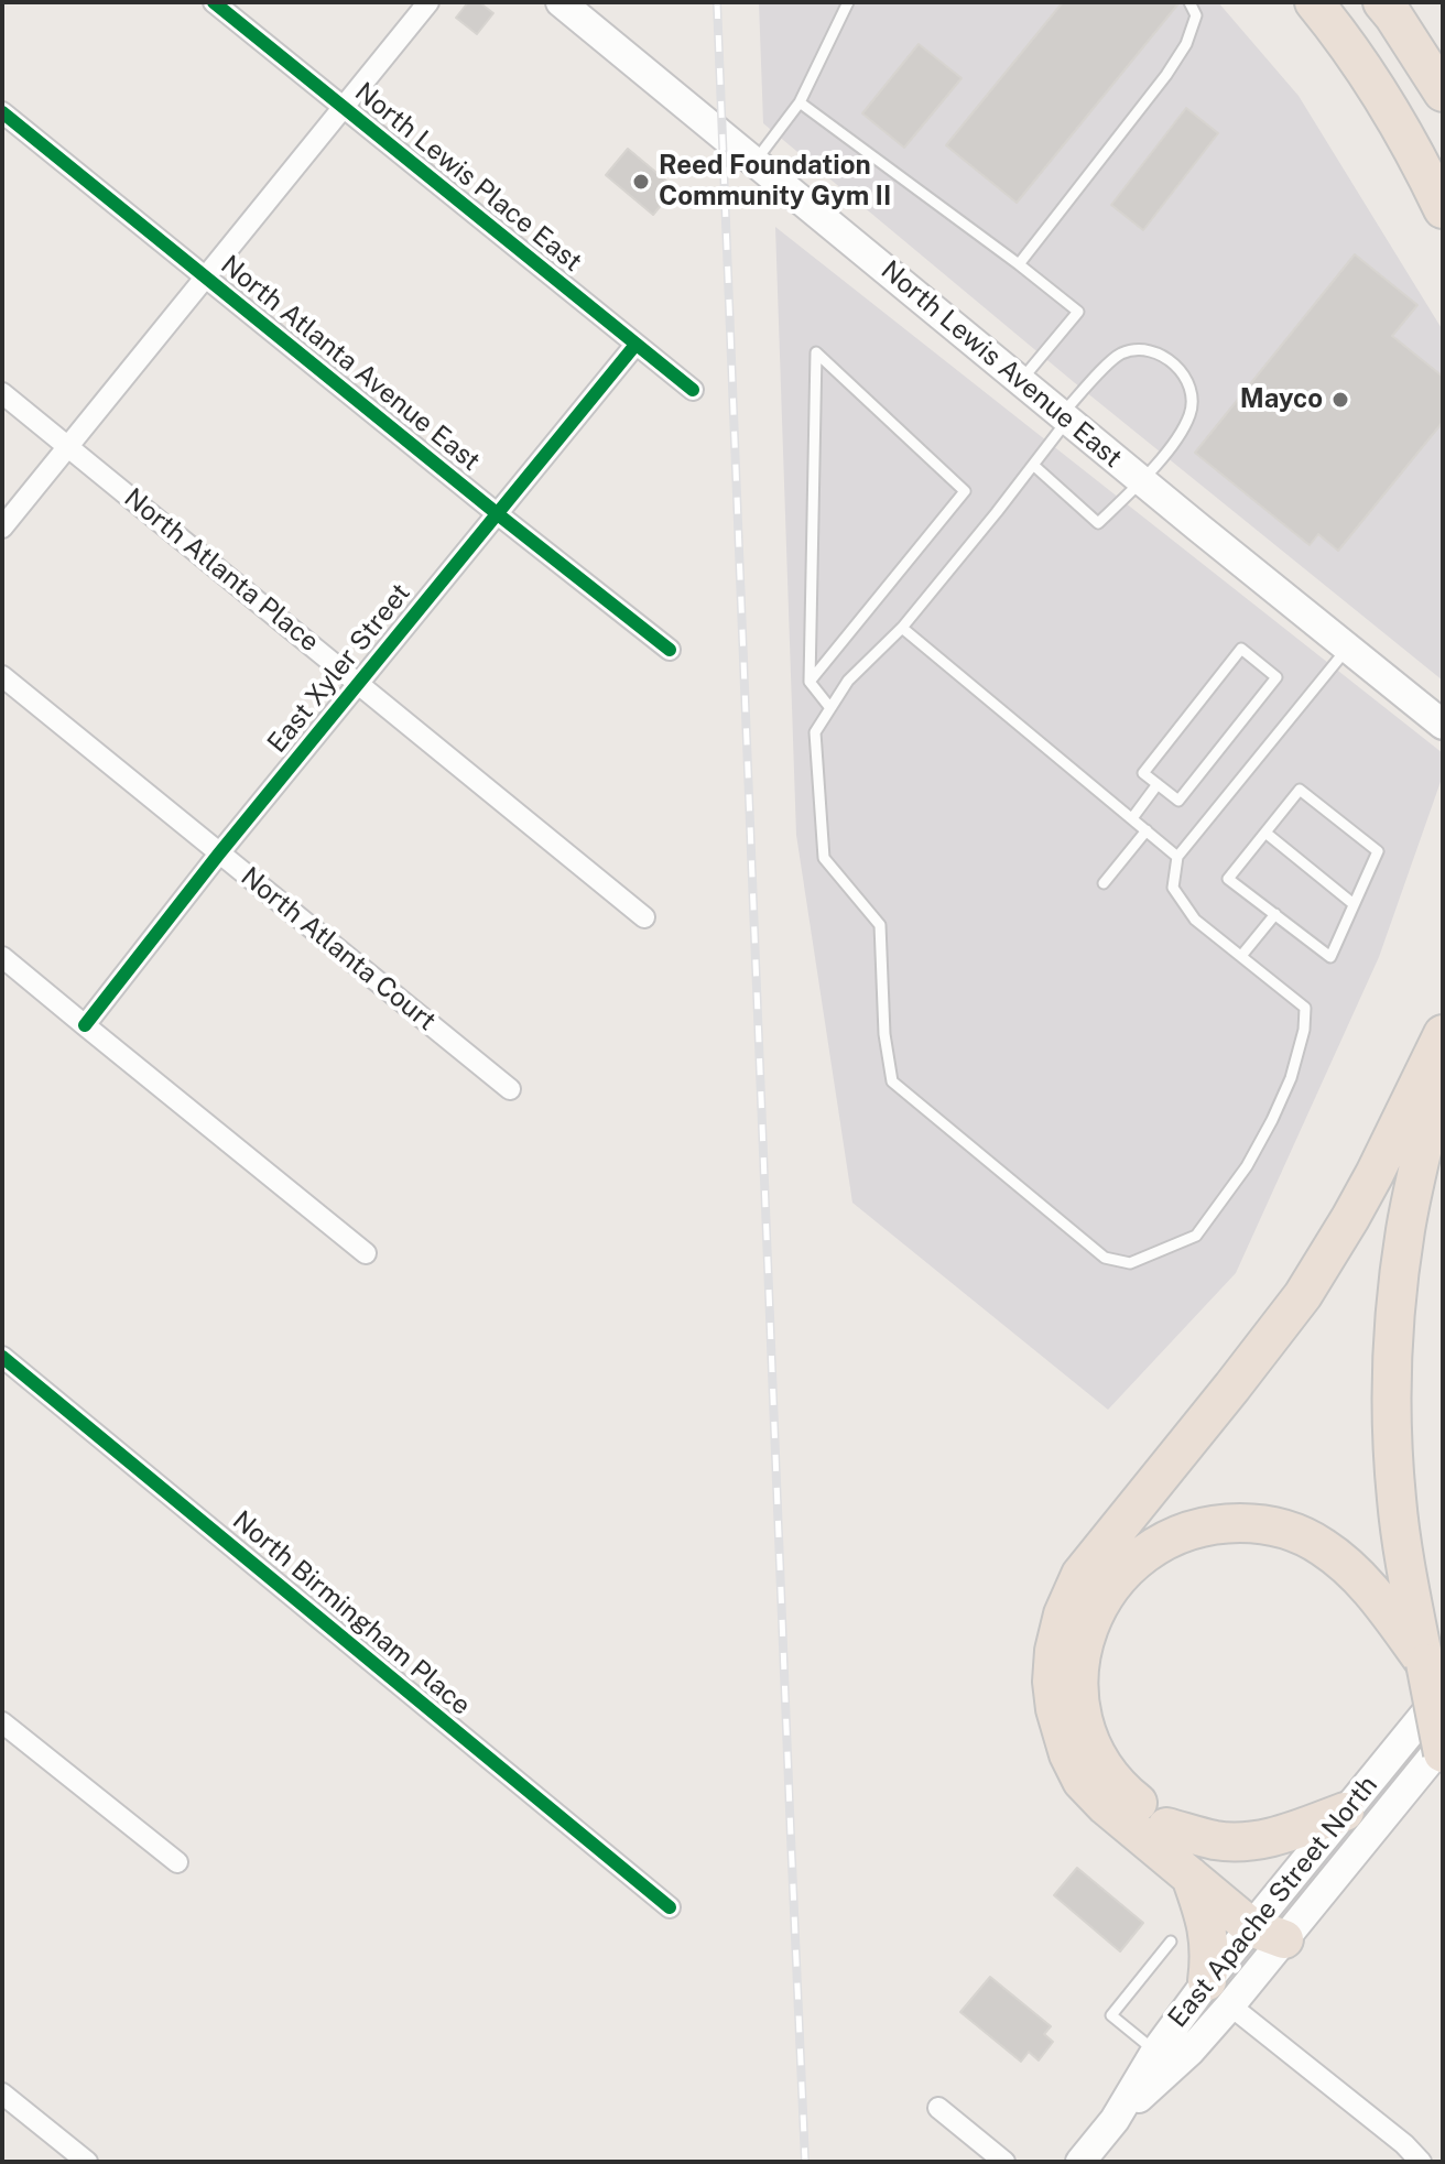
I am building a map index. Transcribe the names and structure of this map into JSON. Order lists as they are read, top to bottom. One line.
{"streets":{"main road":["North Lewis Avenue East","East Apache Street North"],"street":["North Lewis Place East","North Atlanta Avenue East","North Atlanta Place","East Xyler Street","North Atlanta Court","North Birmingham Place"]},"crossings":[["North Lewis Place East","East Xyler Street"],["North Atlanta Avenue East","East Xyler Street"],["North Atlanta Place","East Xyler Street"],["East Xyler Street","North Atlanta Court"]],"places":["Reed Foundation Community Gym II","Mayco"]}
